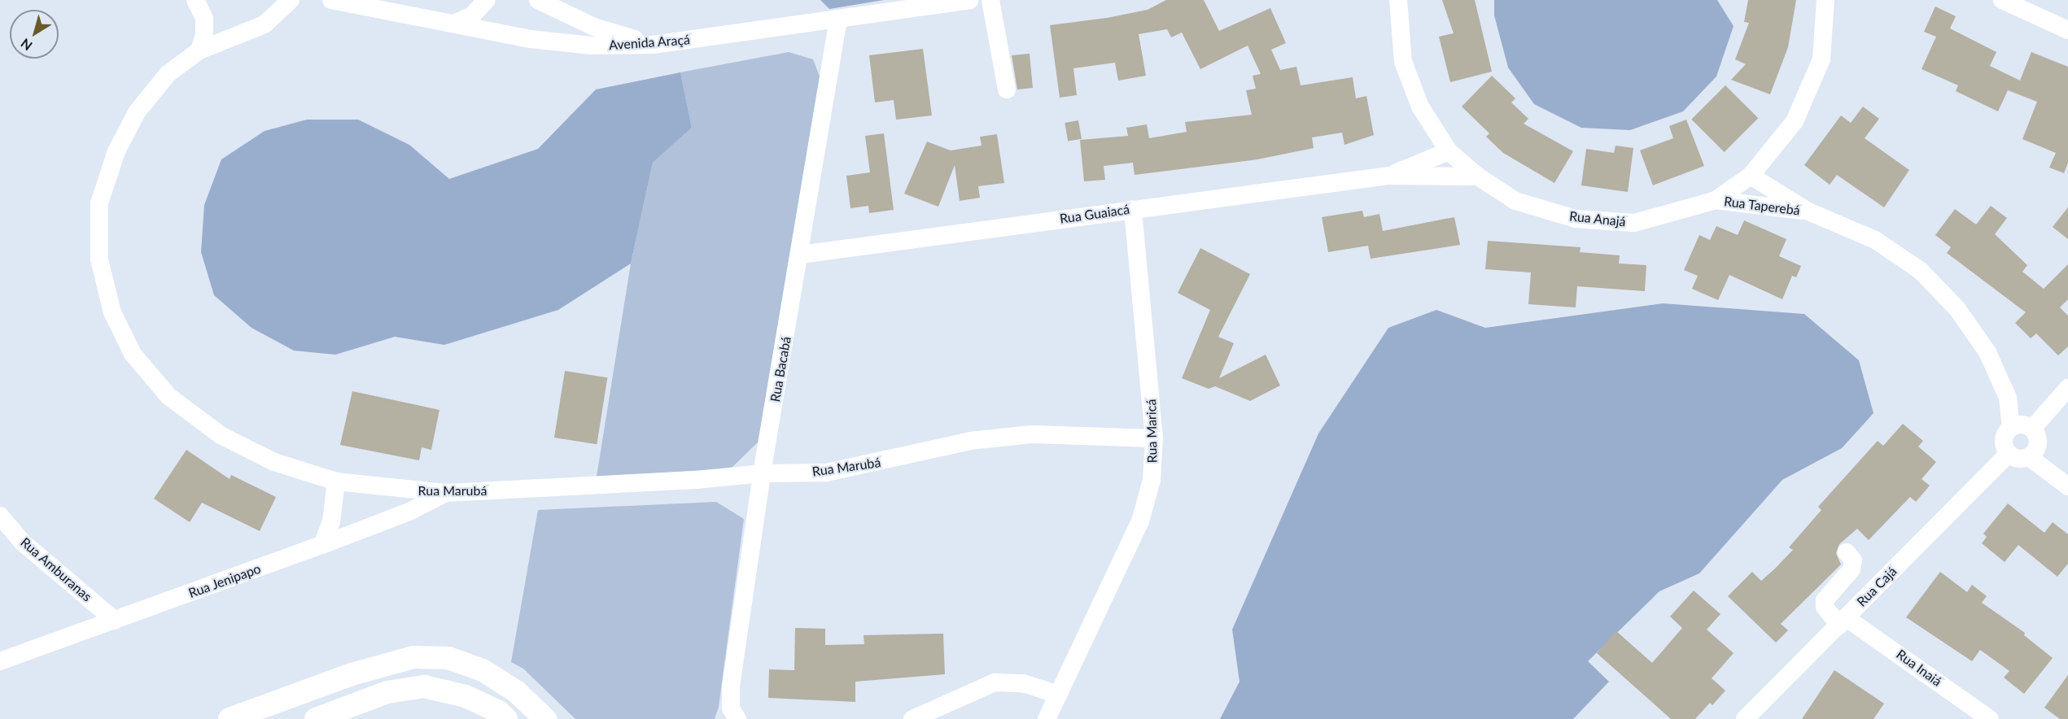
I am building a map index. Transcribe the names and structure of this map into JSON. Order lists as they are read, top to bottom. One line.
{"streets":{"street":["Avenida Araçá","Rua Taperebá","Rua Guaiacá","Rua Anajá","Rua Bacabá","Rua Maricá","Rua Marubá","Rua Amburanas","Rua Jenipapo","Rua Cajá","Rua Inaiá"]},"crossings":[["Avenida Araçá","Rua Bacabá"],["Rua Taperebá","Rua Anajá"],["Rua Taperebá","Rua Cajá"],["Rua Guaiacá","Rua Anajá"],["Rua Guaiacá","Rua Bacabá"],["Rua Guaiacá","Rua Maricá"],["Rua Bacabá","Rua Marubá"],["Rua Maricá","Rua Marubá"],["Rua Marubá","Rua Jenipapo"],["Rua Amburanas","Rua Jenipapo"],["Rua Cajá","Rua Inaiá"]],"north":"bottom left"}
